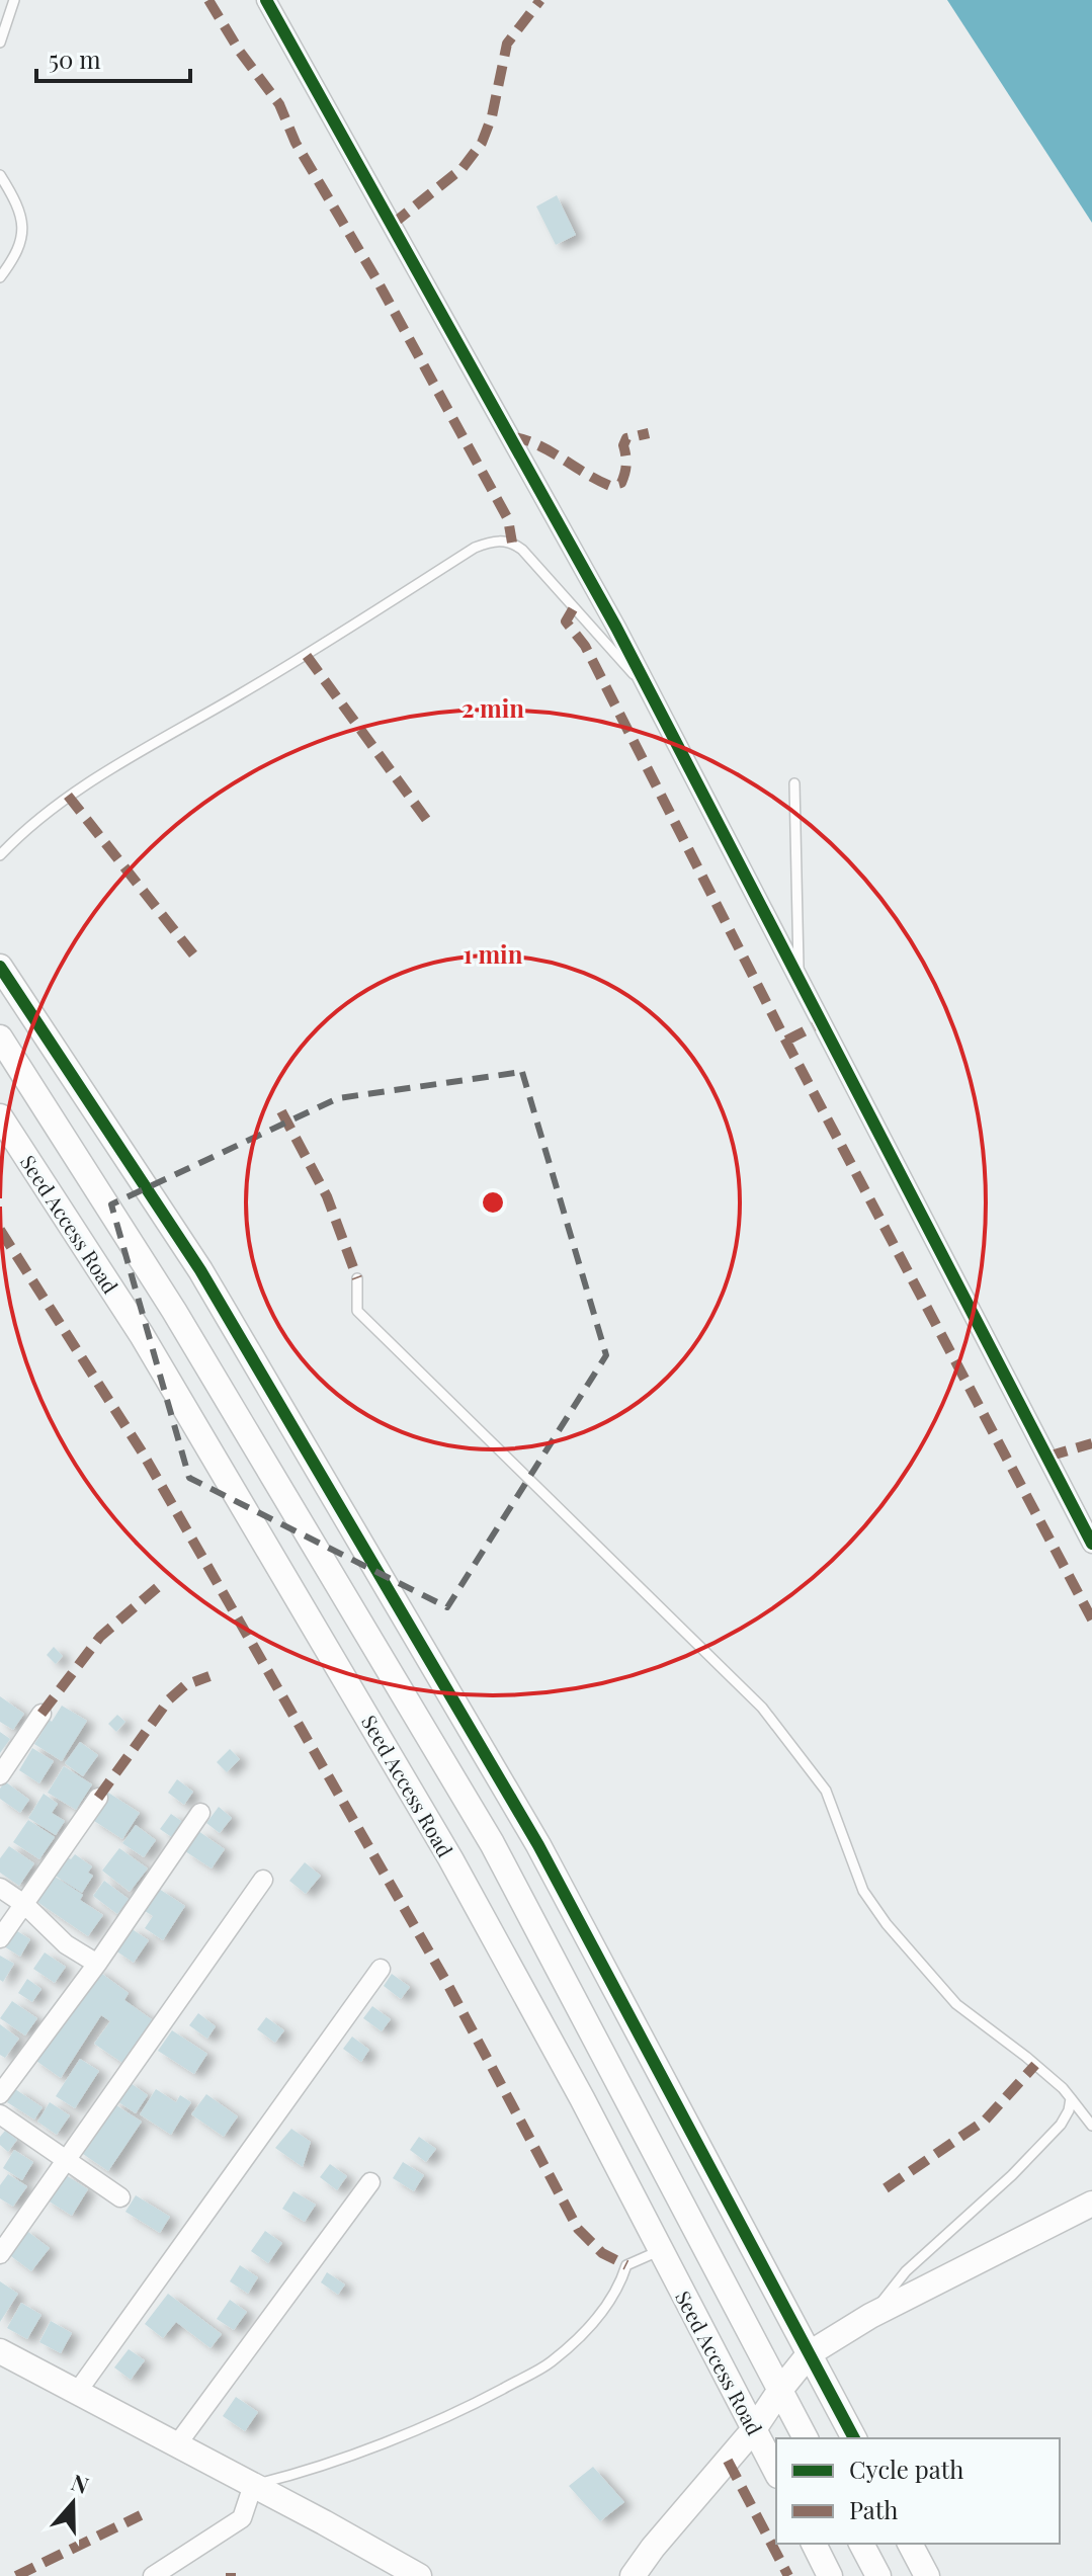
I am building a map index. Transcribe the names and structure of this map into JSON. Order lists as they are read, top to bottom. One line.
{"streets":{"street":["Seed Access Road"]},"legend":["Cycle path","Path"],"scale_bar":"50 m","north":"top","rings":["2 min","1 min"]}
